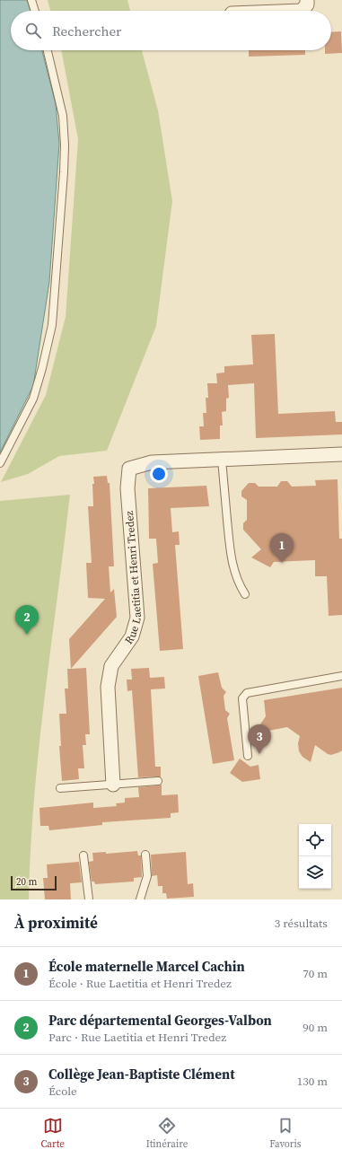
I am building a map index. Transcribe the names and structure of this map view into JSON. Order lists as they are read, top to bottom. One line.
{"streets":{"street":["Rue Laetitia et Henri Tredez"]},"scale_bar":"20 m","page":{"search":"Rechercher","pins":["1","2","3"],"scale":"20 m","heading":["À proximité","3 résultats"],"list":[{"mark":"1","name":"École maternelle Marcel Cachin","note":"École · Rue Laetitia et Henri Tredez","value":"70 m"},{"mark":"2","name":"Parc départemental Georges-Valbon","note":"Parc · Rue Laetitia et Henri Tredez","value":"90 m"},{"mark":"3","name":"Collège Jean-Baptiste Clément","note":"École","value":"130 m"}],"nav":["Carte","Itinéraire","Favoris"]}}
